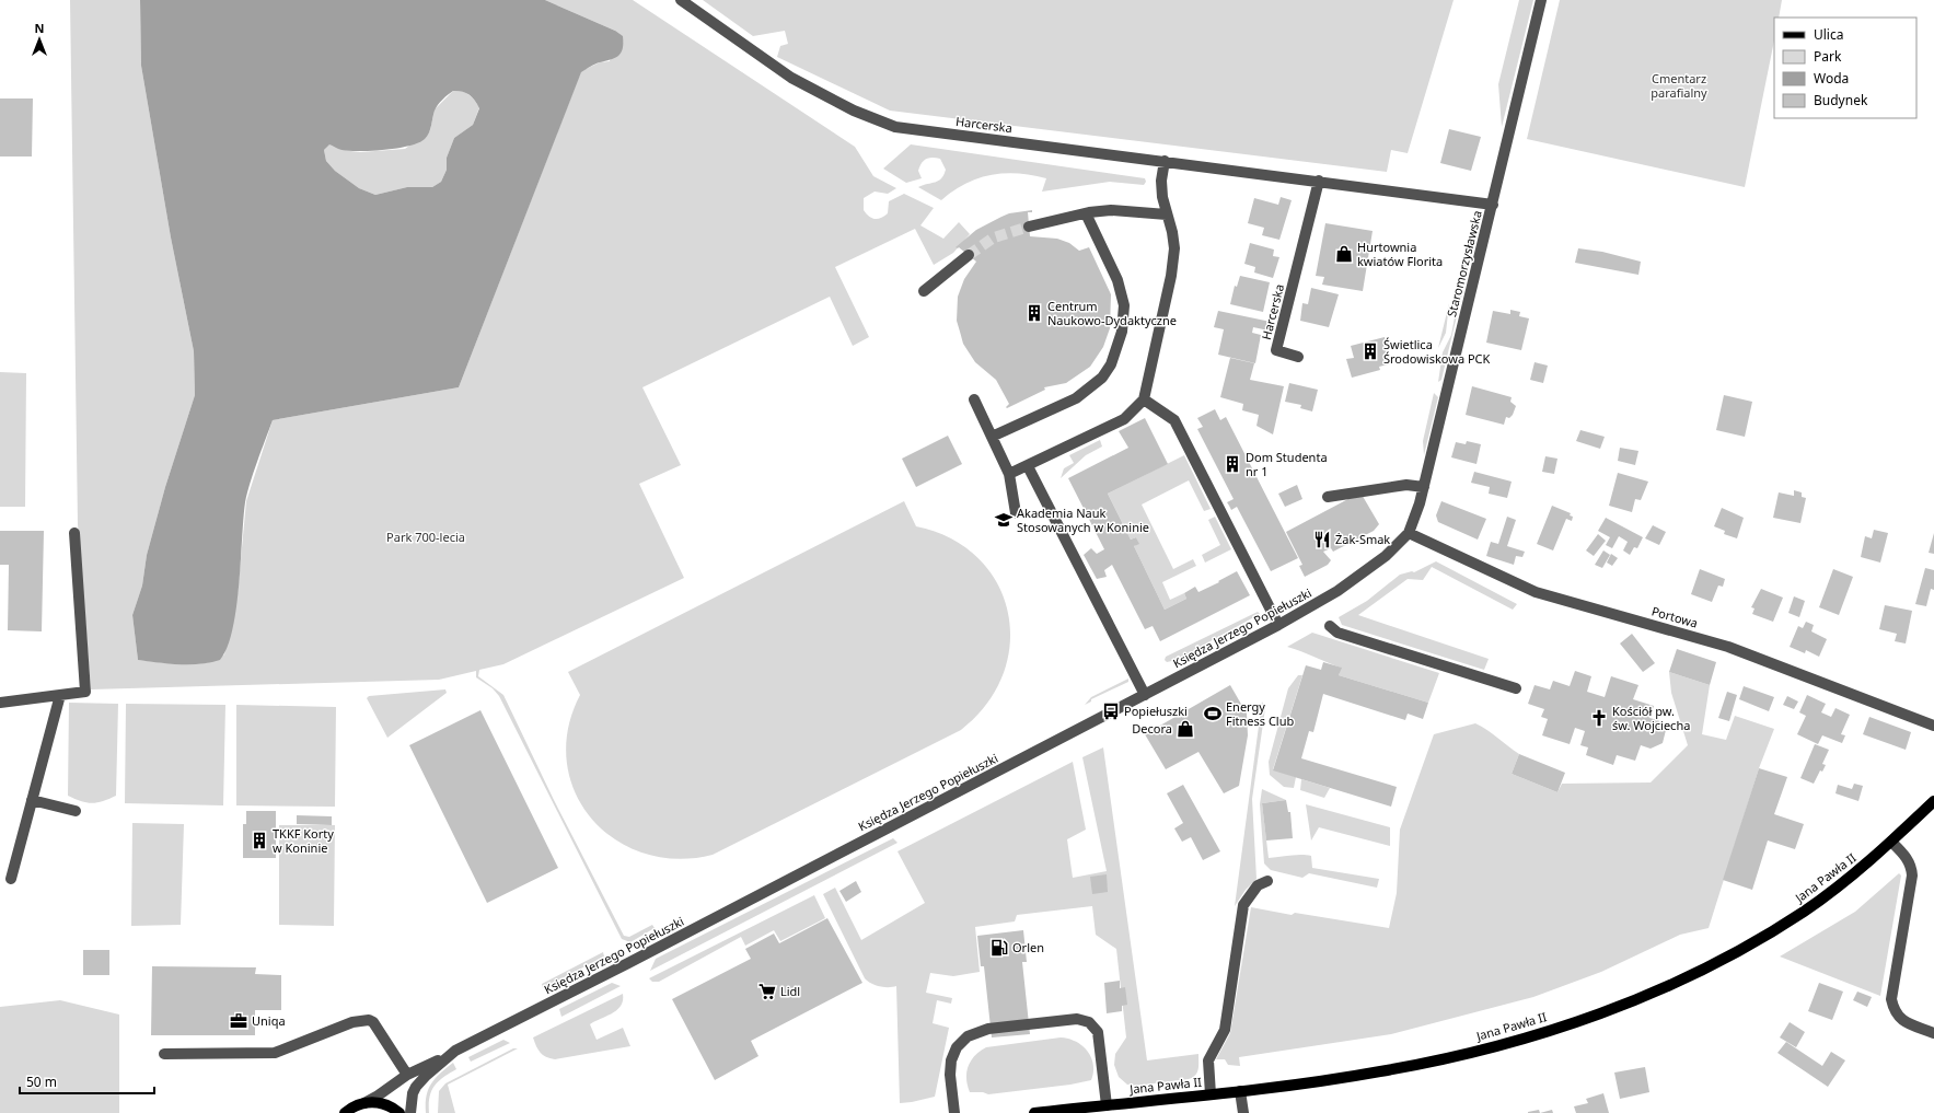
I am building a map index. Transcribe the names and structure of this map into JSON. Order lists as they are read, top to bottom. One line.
{"streets":{"main road":["Jana Pawła II"],"street":["Harcerska","Staromorzysławska","Portowa","Księdza Jerzego Popiełuszki"]},"crossings":[["Harcerska","Staromorzysławska"],["Staromorzysławska","Portowa"],["Staromorzysławska","Księdza Jerzego Popiełuszki"],["Portowa","Księdza Jerzego Popiełuszki"]],"parks":["Cmentarz parafialny","Park 700-lecia"],"places":{"shop":["Hurtownia kwiatów Florita","Decora"],"building":["Centrum Naukowo-Dydaktyczne","Świetlica Środowiskowa PCK","Dom Studenta nr 1","TKKF Korty w Koninie"],"school or university":["Akademia Nauk Stosowanych w Koninie"],"restaurant":["Żak-Smak"],"bus stop":["Popiełuszki"],"sports":["Energy Fitness Club"],"church":["Kościół pw. św. Wojciecha"],"fuel station":["Orlen"],"supermarket":["Lidl"],"office":["Uniqa"]},"legend":["Ulica","Park","Woda","Budynek"],"scale_bar":"50 m","north":"top"}
